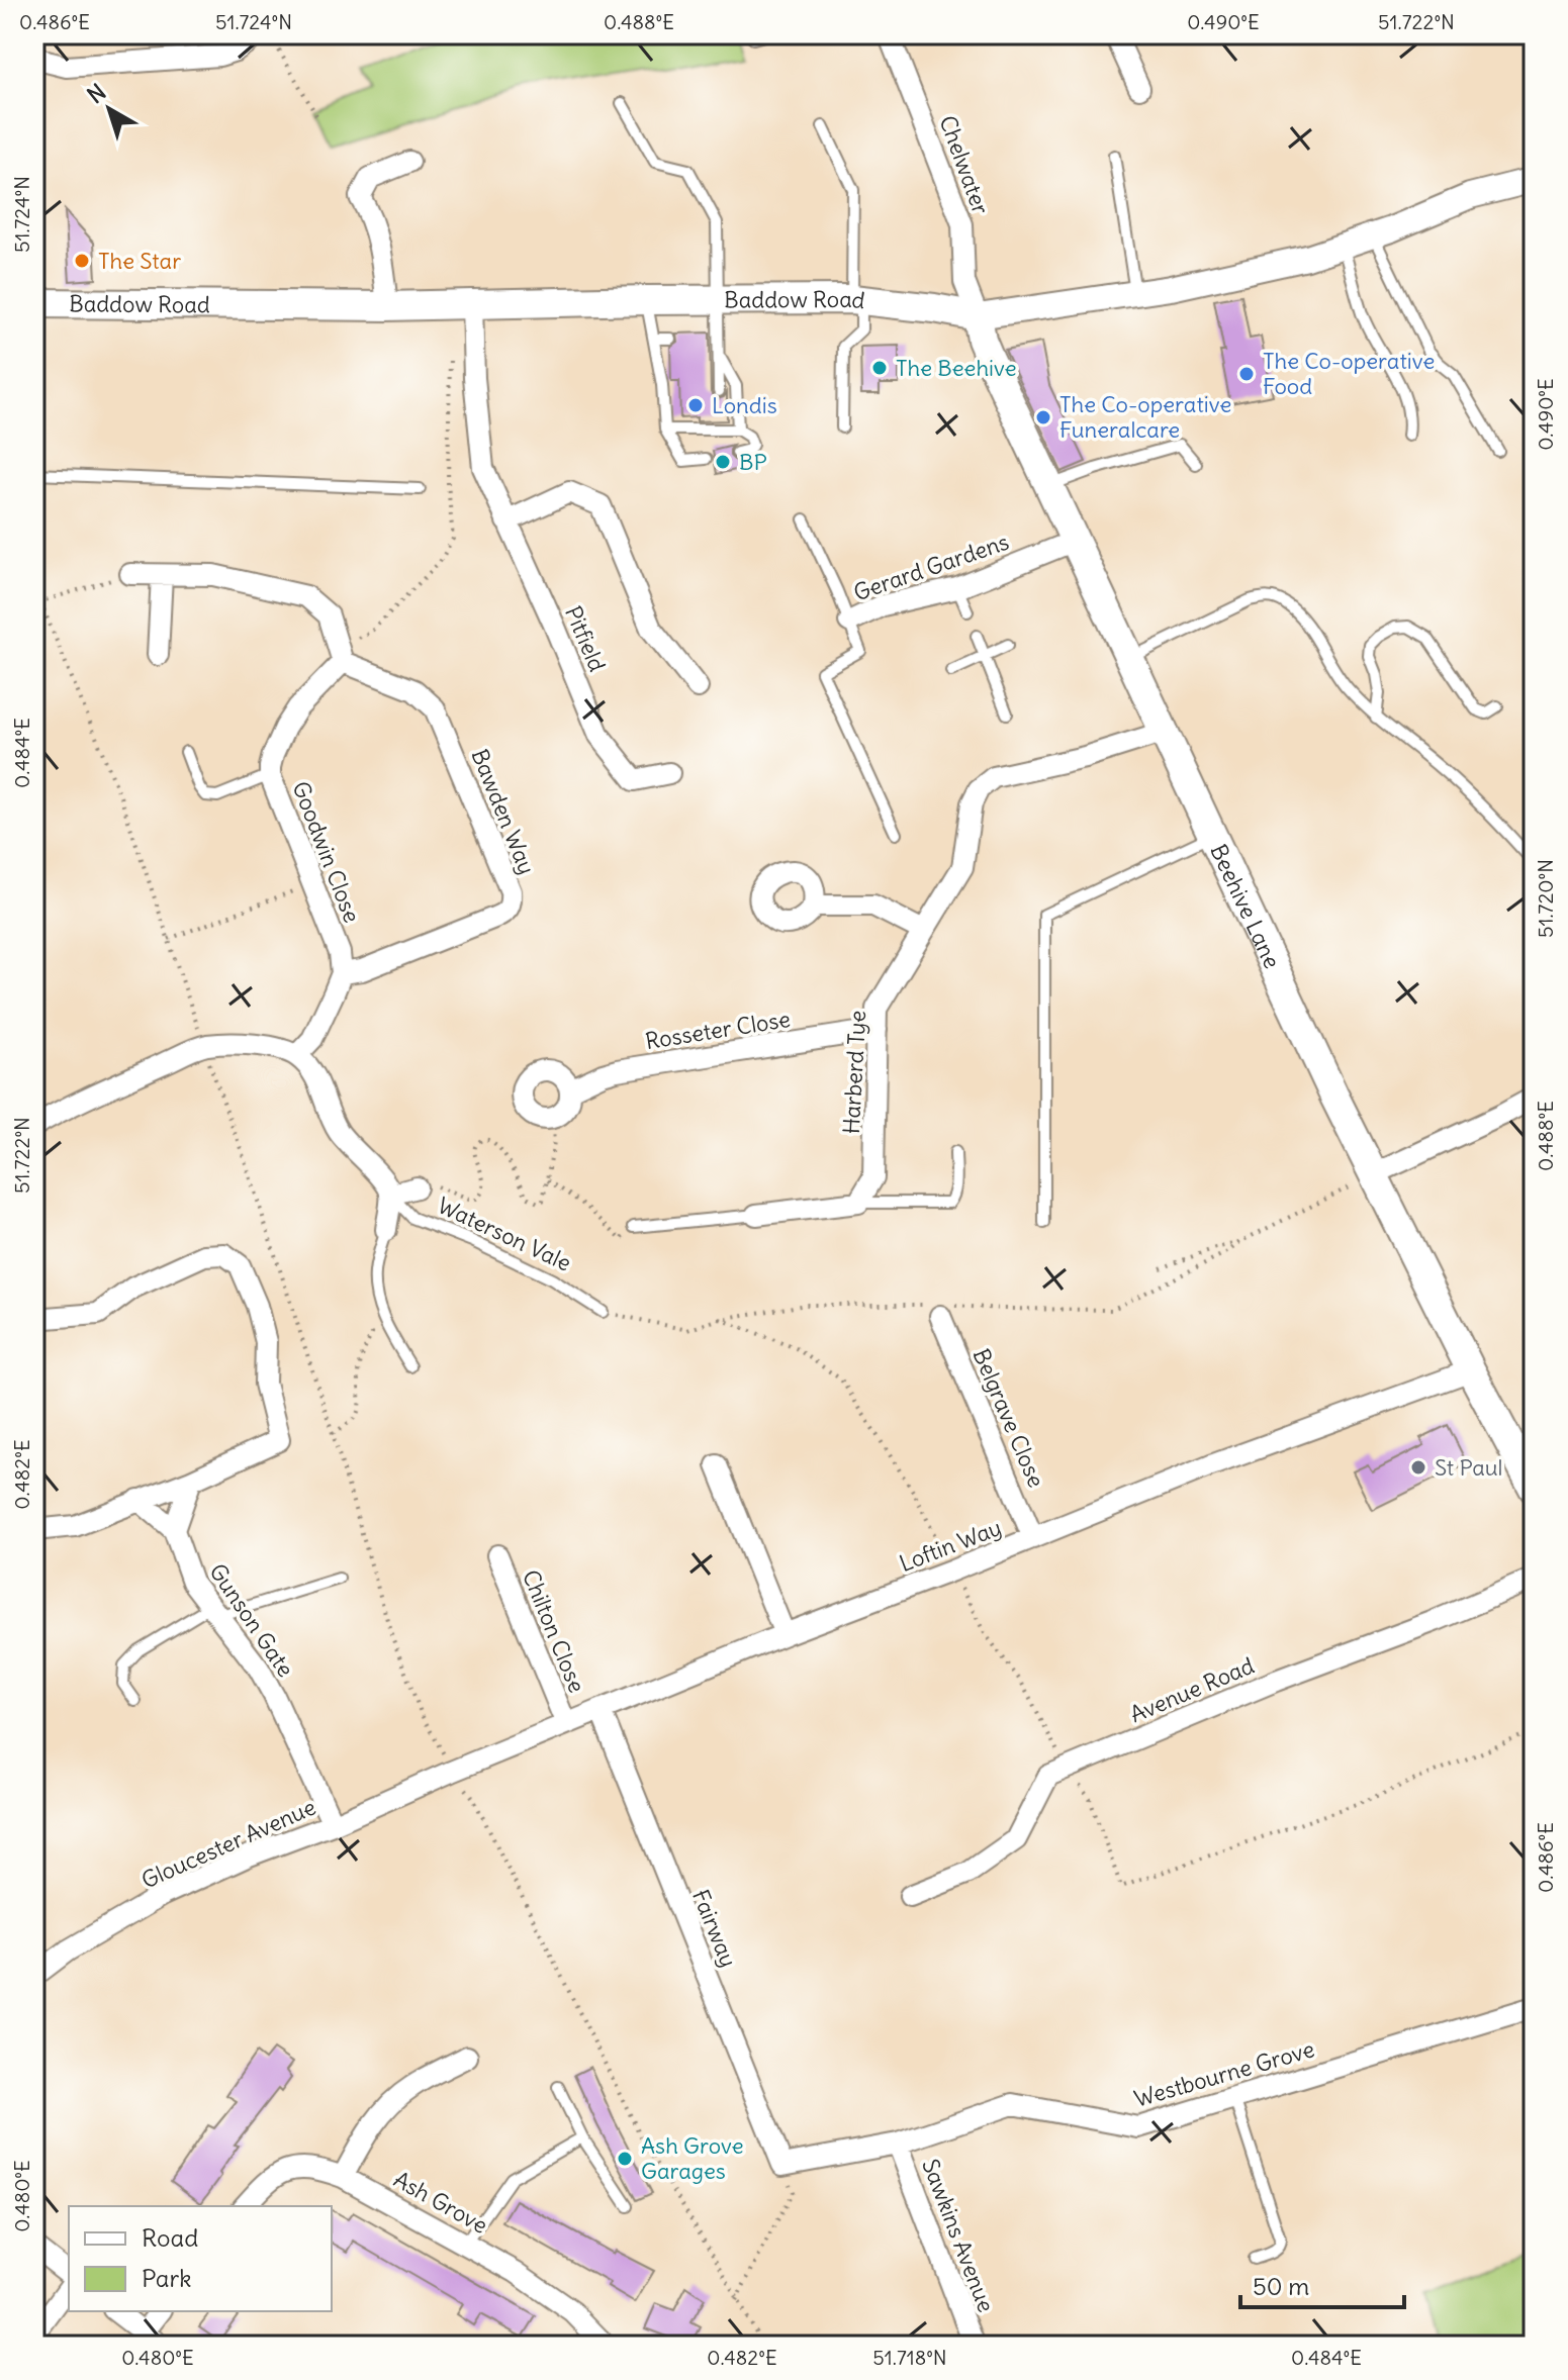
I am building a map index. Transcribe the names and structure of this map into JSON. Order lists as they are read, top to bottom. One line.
{"streets":{"main road":["Baddow Road","Beehive Lane"],"street":["Chelwater","Gerard Gardens","Pitfield","Bawden Way","Goodwin Close","Rosseter Close","Harberd Tye","Waterson Vale","Belgrave Close","Loftin Way","Gunson Gate","Chilton Close","Avenue Road","Gloucester Avenue","Fairway","Westbourne Grove","Ash Grove","Sawkins Avenue"]},"crossings":[["Chelwater","Baddow Road"],["Chelwater","Beehive Lane"],["Baddow Road","Pitfield"],["Baddow Road","Beehive Lane"],["Gerard Gardens","Beehive Lane"],["Bawden Way","Goodwin Close"],["Beehive Lane","Harberd Tye"],["Beehive Lane","Loftin Way"],["Rosseter Close","Harberd Tye"],["Belgrave Close","Loftin Way"],["Loftin Way","Chilton Close"],["Loftin Way","Gloucester Avenue"],["Loftin Way","Fairway"],["Gunson Gate","Gloucester Avenue"],["Fairway","Westbourne Grove"],["Westbourne Grove","Sawkins Avenue"]],"places":["The Star","The Beehive","The Co-operative Food","Londis","The Co-operative Funeralcare","BP","St Paul","Ash Grove Garages"],"legend":["Road","Park"],"scale_bar":"50 m","north":"top left","coordinates":["0.486°E","51.724°N","0.488°E","0.490°E","51.722°N","0.484°E","51.720°N","0.482°E","0.480°E","51.718°N"]}
